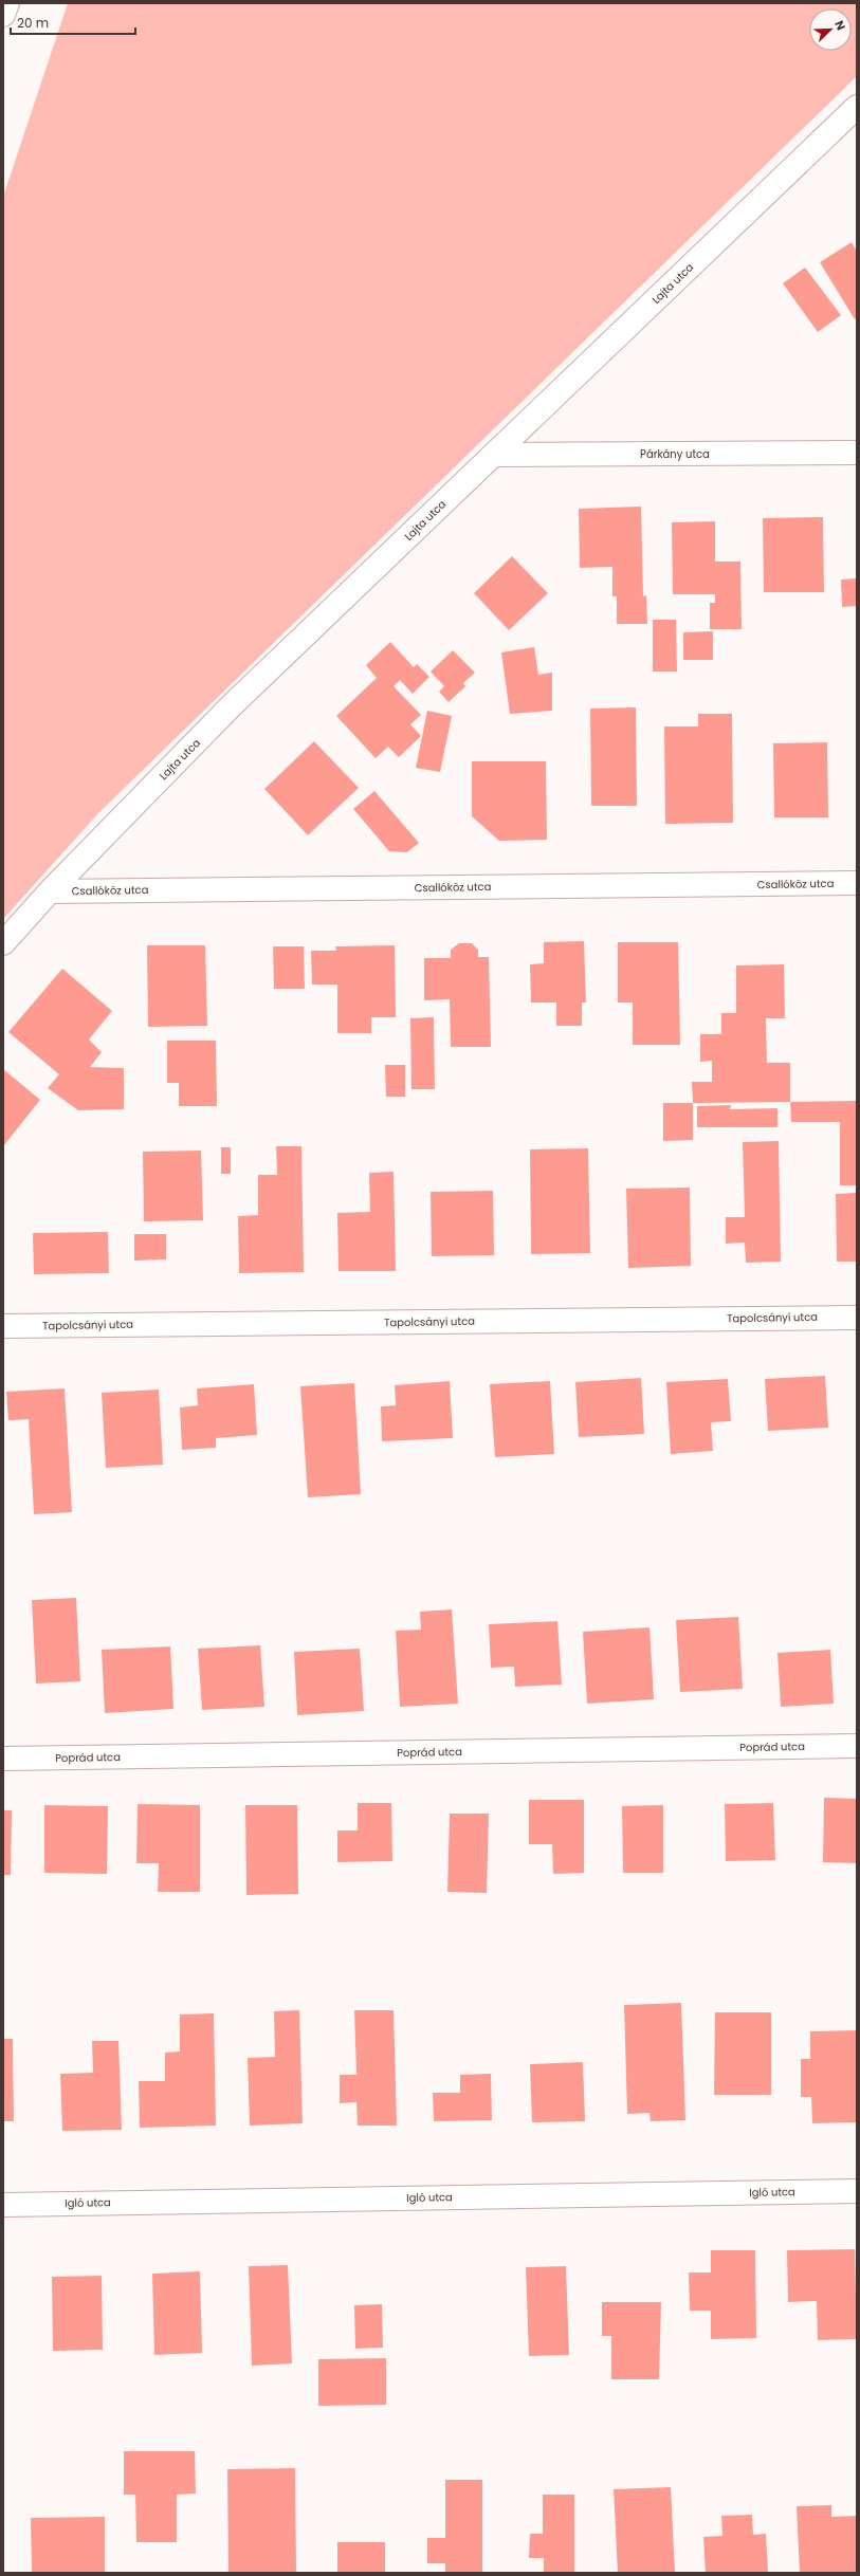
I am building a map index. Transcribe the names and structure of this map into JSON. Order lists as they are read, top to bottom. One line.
{"streets":{"street":["Lajta utca","Párkány utca","Csallóköz utca","Tapolcsányi utca","Poprád utca","Igló utca"]},"crossings":[["Lajta utca","Párkány utca"],["Lajta utca","Csallóköz utca"]],"scale_bar":"20 m","north":"top right"}
